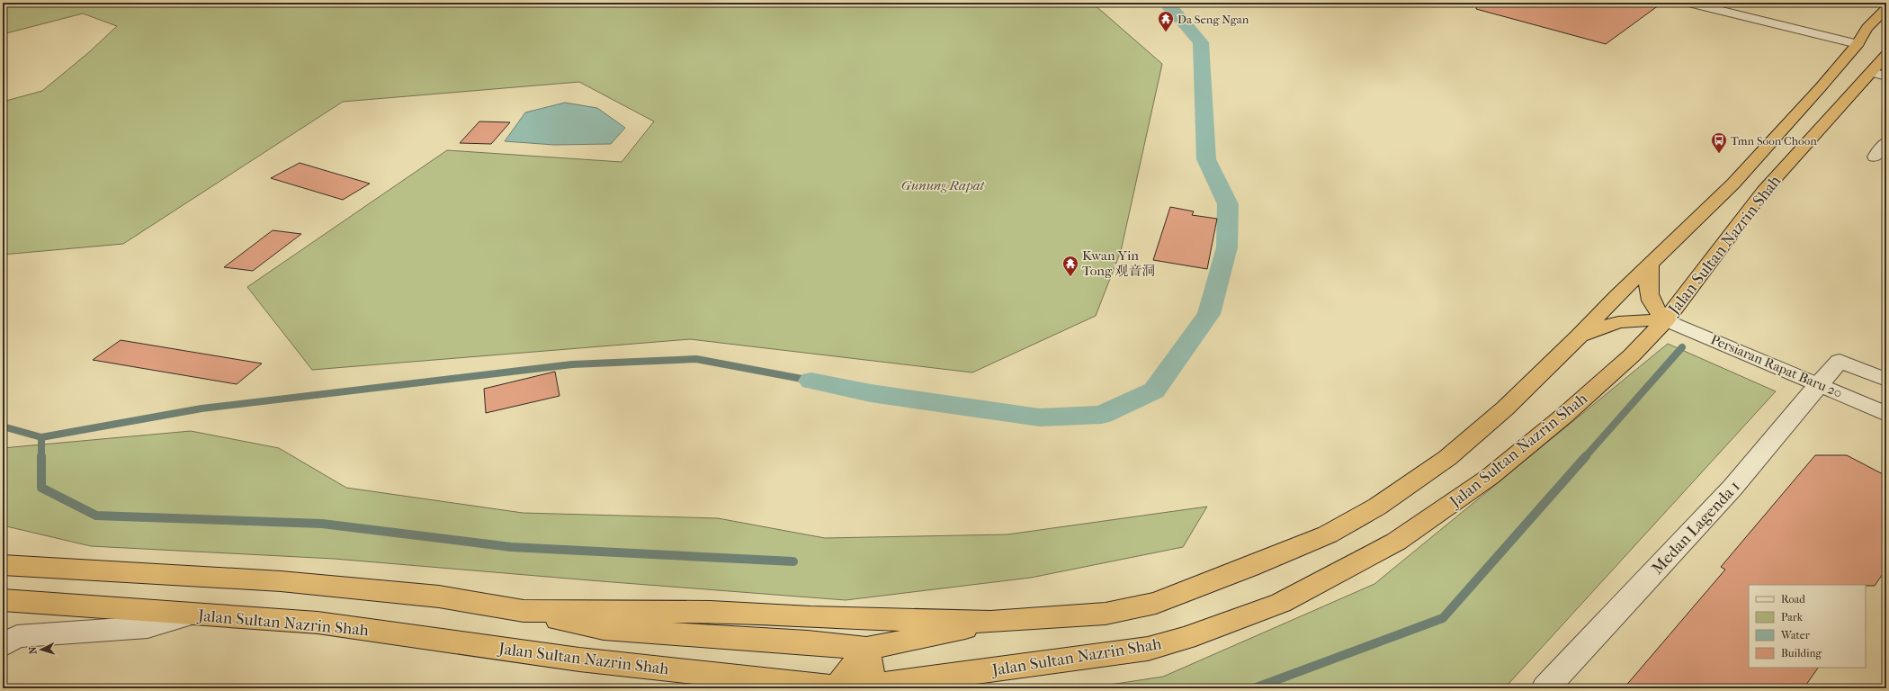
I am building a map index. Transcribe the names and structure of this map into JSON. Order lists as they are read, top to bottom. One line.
{"streets":{"highway":["Jalan Sultan Nazrin Shah"],"street":["Persiaran Rapat Baru 20","Medan Lagenda 1"]},"crossings":[["Jalan Sultan Nazrin Shah","Persiaran Rapat Baru 20"],["Persiaran Rapat Baru 20","Medan Lagenda 1"]],"parks":["Gunung Rapat"],"places":{"temple":["Da Seng Ngan","Kwan Yin Tong 观音洞"],"bus stop":["Tmn Soon Choon"]},"legend":["Road","Park","Water","Building"],"north":"left"}
